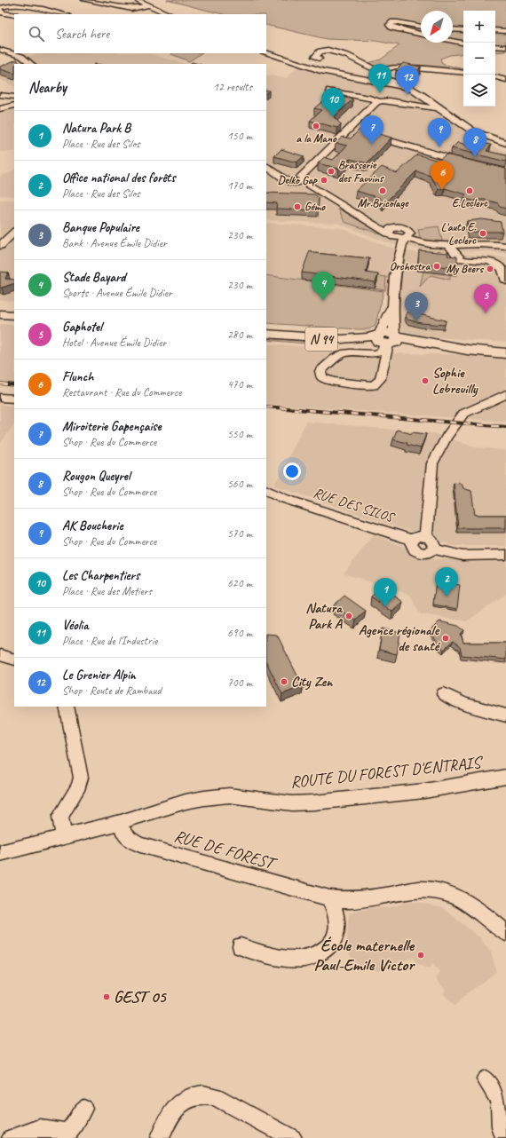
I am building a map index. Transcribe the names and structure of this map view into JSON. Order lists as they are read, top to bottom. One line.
{"streets":{"main road":["N 94"],"street":["RUE DES SILOS","ROUTE DU FOREST D'ENTRAIS","RUE DE FOREST"]},"crossings":[["ROUTE DU FOREST D'ENTRAIS","RUE DE FOREST"]],"places":["a la Mano","Brasserie des Fauvins","Delko Gap","Mr.Bricolage","E.Leclerc","Gémo","L'auto E. Leclerc","Orchestra","My Beers","Sophie Lebreuilly","Natura Park A","Agence régionale de santé","City Zen","École maternelle Paul-Emile Victor","GEST 05"],"north":"bottom left","page":{"map_buttons":["+","−"],"search":"Search here","pins":["11","12","10","7","9","8","6","4","5","3","2","1"],"heading":["Nearby","12 results"],"list":[{"mark":"1","name":"Natura Park B","note":"Place · Rue des Silos","value":"150 m"},{"mark":"2","name":"Office national des forêts","note":"Place · Rue des Silos","value":"170 m"},{"mark":"3","name":"Banque Populaire","note":"Bank · Avenue Émile Didier","value":"230 m"},{"mark":"4","name":"Stade Bayard","note":"Sports · Avenue Émile Didier","value":"230 m"},{"mark":"5","name":"Gaphotel","note":"Hotel · Avenue Émile Didier","value":"280 m"},{"mark":"6","name":"Flunch","note":"Restaurant · Rue du Commerce","value":"470 m"},{"mark":"7","name":"Miroiterie Gapençaise","note":"Shop · Rue du Commerce","value":"550 m"},{"mark":"8","name":"Rougon Queyrel","note":"Shop · Rue du Commerce","value":"560 m"},{"mark":"9","name":"AK Boucherie","note":"Shop · Rue du Commerce","value":"570 m"},{"mark":"10","name":"Les Charpentiers","note":"Place · Rue des Metiers","value":"620 m"},{"mark":"11","name":"Véolia","note":"Place · Rue de l'Industrie","value":"690 m"},{"mark":"12","name":"Le Grenier Alpin","note":"Shop · Route de Rambaud","value":"700 m"}]}}
